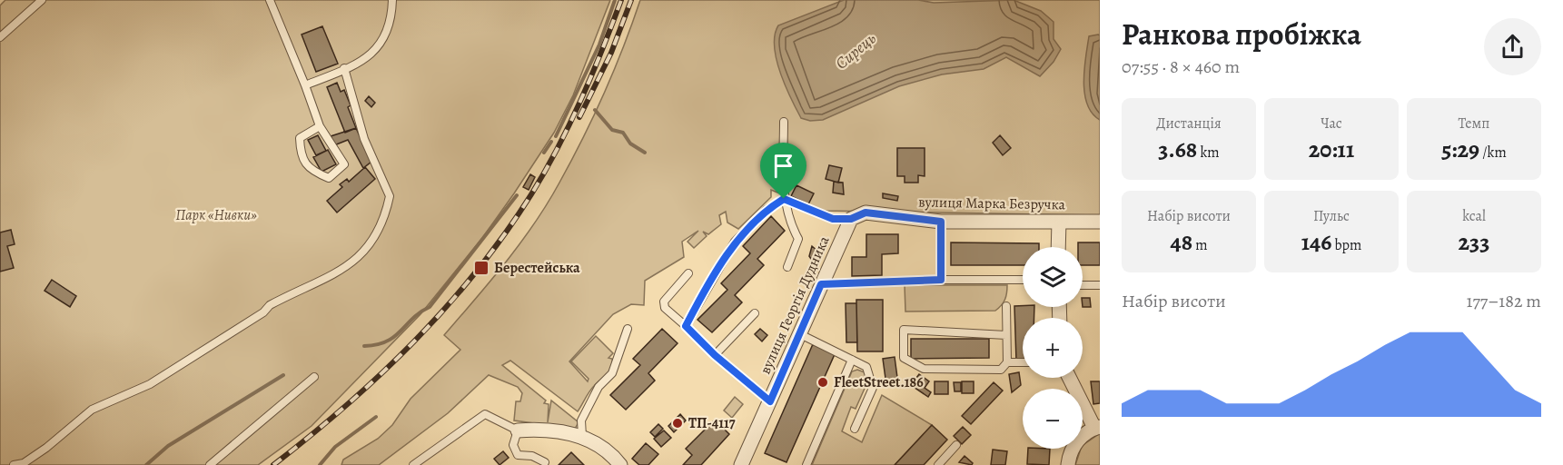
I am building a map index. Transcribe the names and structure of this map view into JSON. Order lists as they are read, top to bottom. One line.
{"streets":{"street":["вулиця Марка Безручка","вулиця Георгія Дудника"]},"crossings":[["вулиця Марка Безручка","вулиця Георгія Дудника"]],"water":["Сирець"],"parks":["Парк «Нивки»"],"places":{"transit":["Берестейська"],"other":["FleetStreet.186","ТП-4117"]},"page":{"heading":["Ранкова пробіжка","07:55 · 8 × 460 m"],"stats":[["Дистанція","3.68 km"],["Час","20:11"],["Темп","5:29 /km"],["Набір висоти","48 m"],["Пульс","146 bpm"],["kcal","233"]],"map_buttons":["+","−"],"chart":["Набір висоти","177–182 m"]}}
